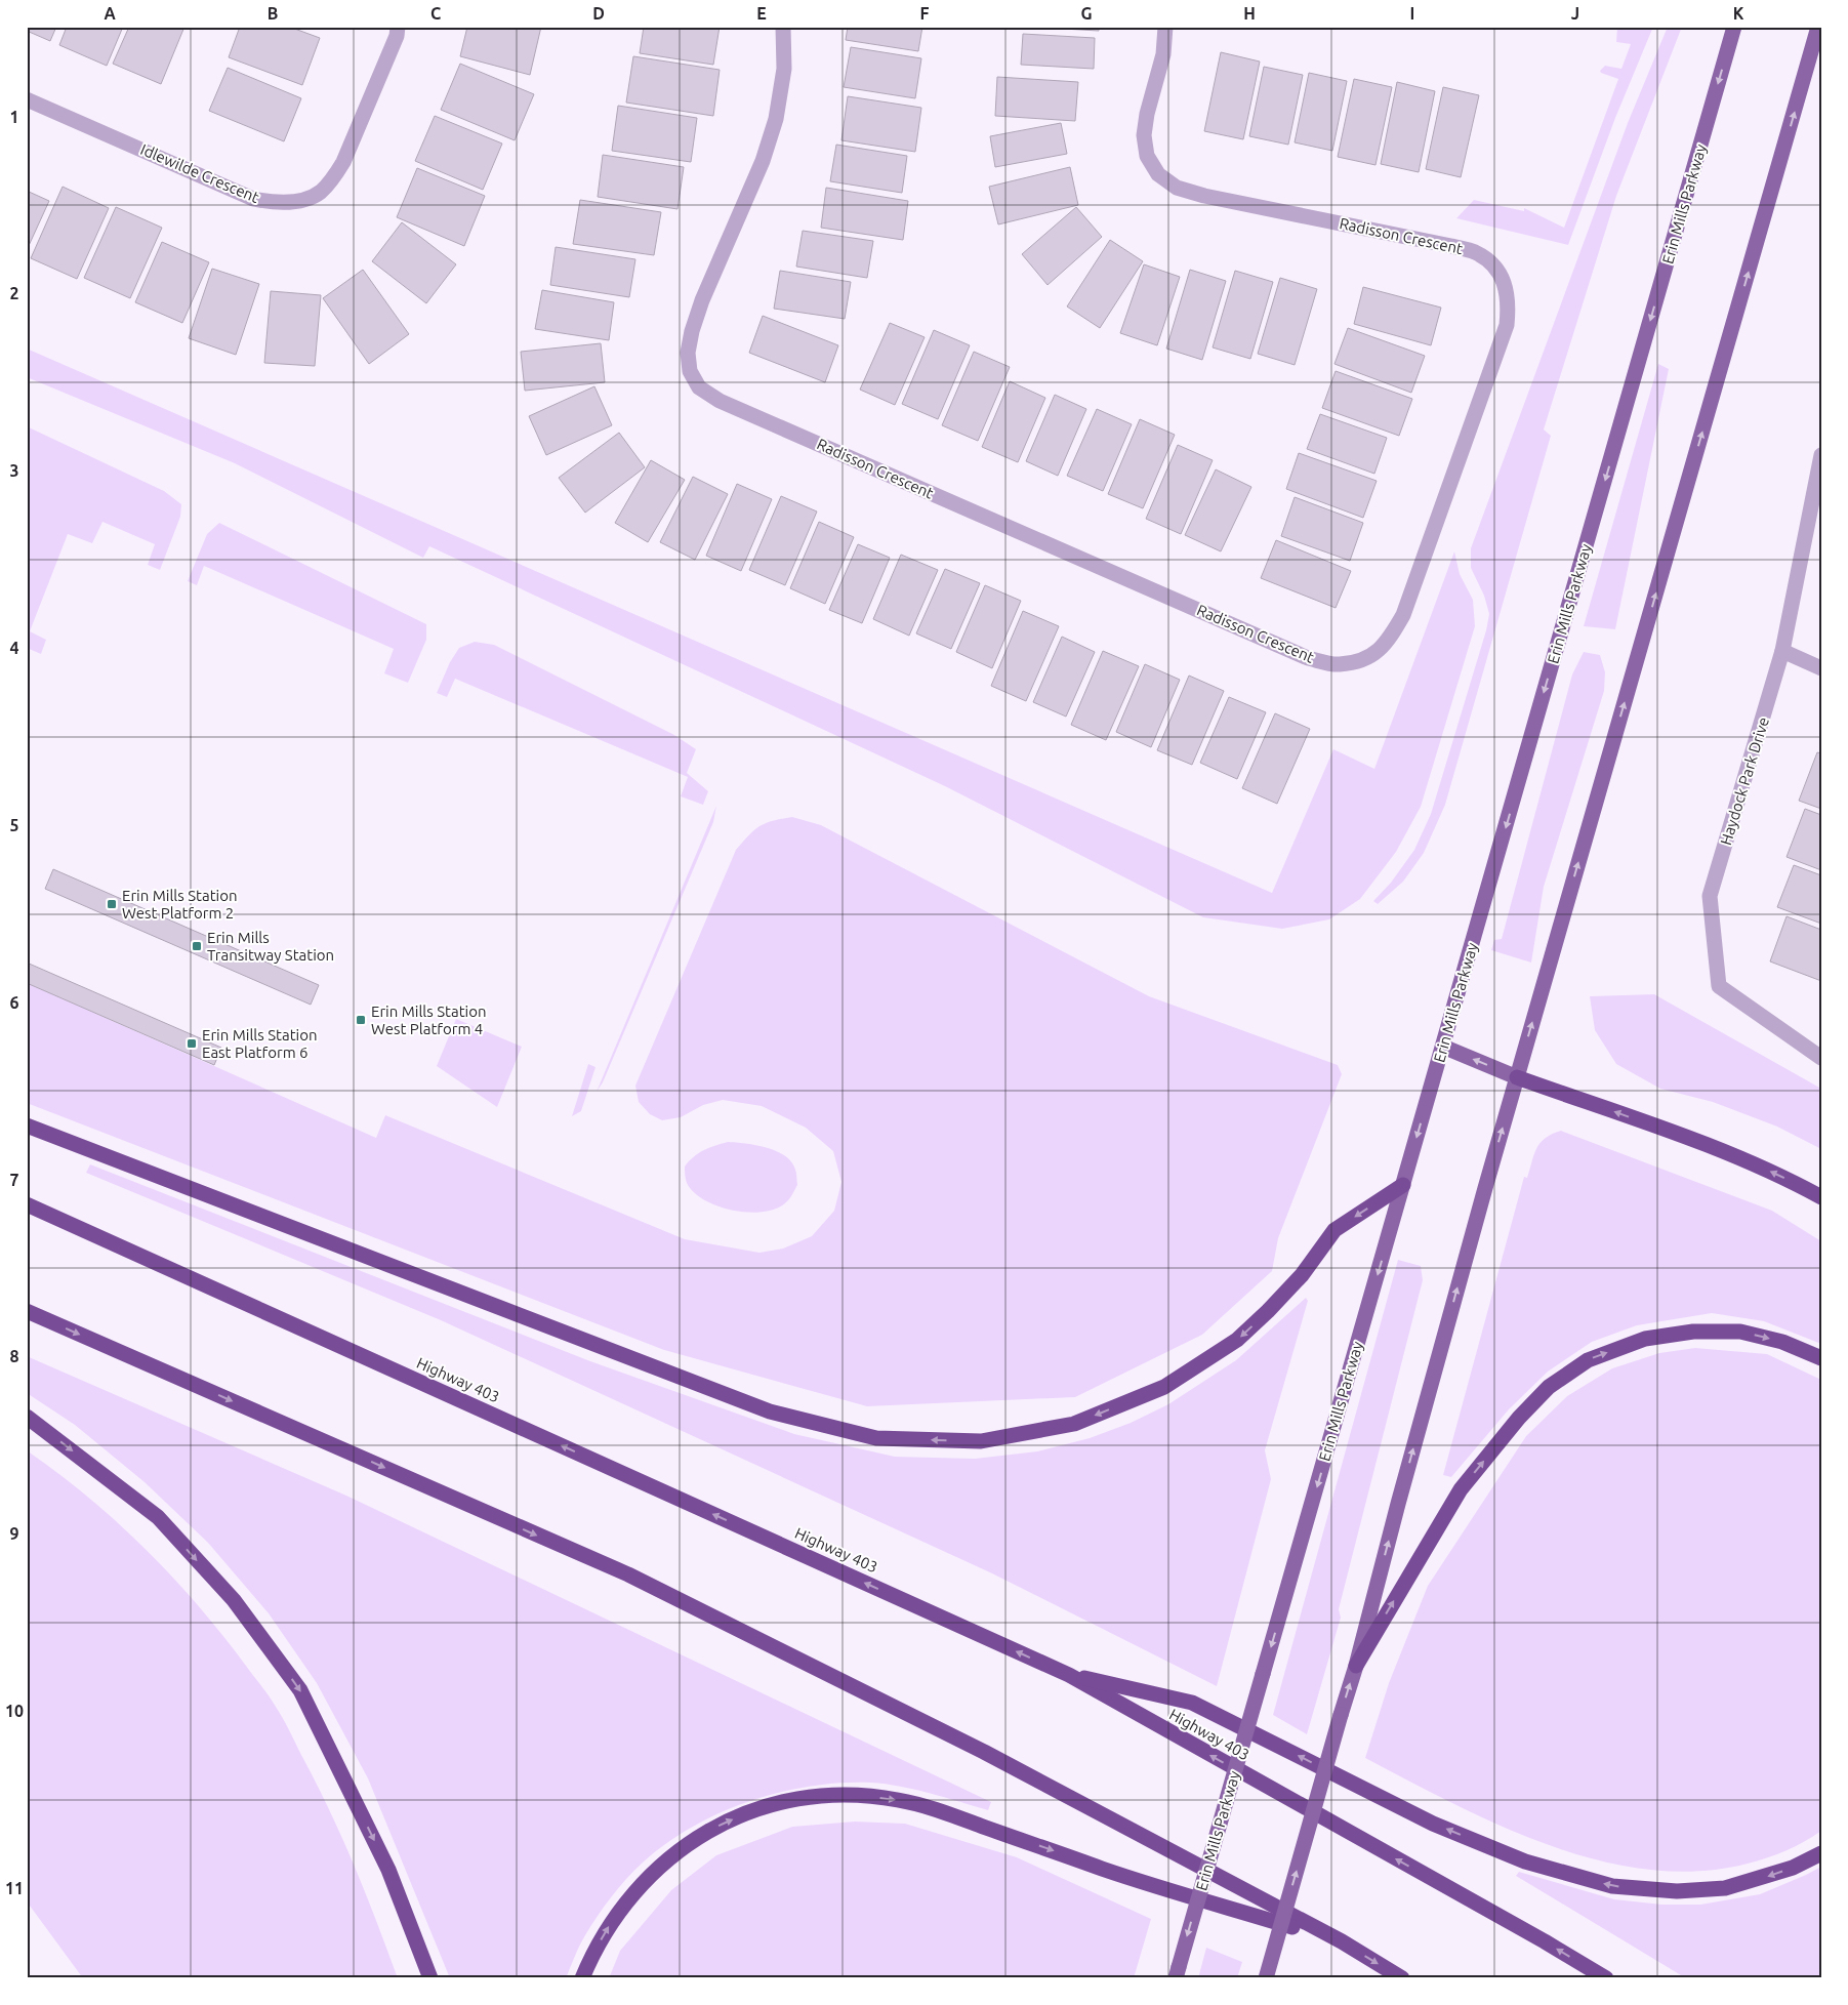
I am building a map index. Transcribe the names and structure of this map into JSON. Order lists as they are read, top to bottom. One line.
{"streets":{"highway":["Highway 403"],"main road":["Erin Mills Parkway"],"street":["Idlewilde Crescent","Radisson Crescent","Haydock Park Drive"]},"places":{"transit":["Erin Mills Station West Platform 2","Erin Mills Transitway Station","Erin Mills Station West Platform 4","Erin Mills Station East Platform 6"]},"grid":{"columns":["A","B","C","D","E","F","G","H","I","J","K"],"rows":["1","2","3","4","5","6","7","8","9","10","11"]}}
